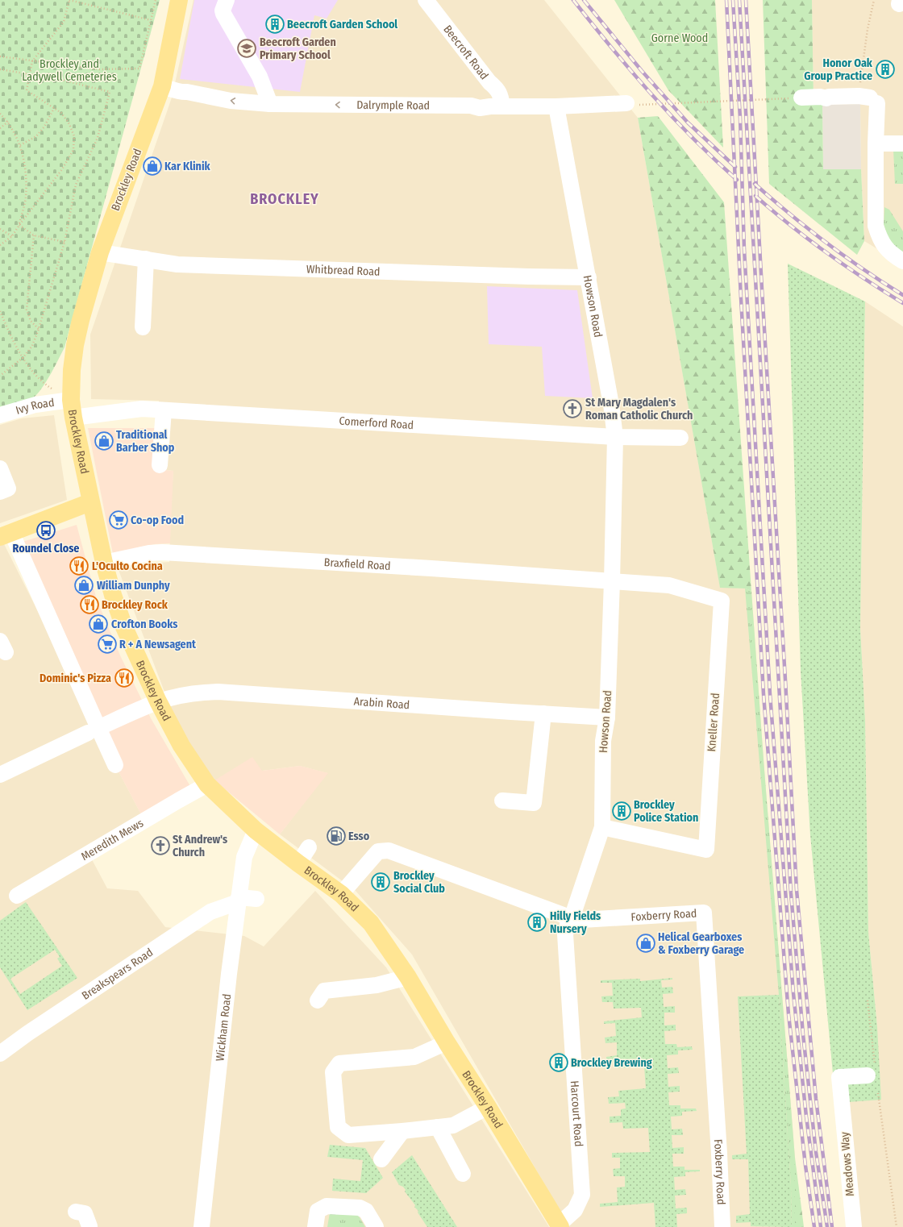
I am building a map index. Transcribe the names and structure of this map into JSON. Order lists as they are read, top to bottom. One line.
{"streets":{"main road":["Brockley Road"],"street":["Beecroft Road","Dalrymple Road","Whitbread Road","Howson Road","Ivy Road","Comerford Road","Braxfield Road","Arabin Road","Kneller Road","Meredith Mews","Foxberry Road","Breakspears Road","Wickham Road","Harcourt Road","Meadows Way"]},"crossings":[["Beecroft Road","Dalrymple Road"],["Dalrymple Road","Brockley Road"],["Dalrymple Road","Howson Road"],["Brockley Road","Whitbread Road"],["Brockley Road","Ivy Road"],["Brockley Road","Comerford Road"],["Brockley Road","Braxfield Road"],["Brockley Road","Arabin Road"],["Brockley Road","Meredith Mews"],["Brockley Road","Foxberry Road"],["Brockley Road","Wickham Road"],["Brockley Road","Harcourt Road"],["Whitbread Road","Howson Road"],["Howson Road","Comerford Road"],["Howson Road","Braxfield Road"],["Howson Road","Arabin Road"],["Howson Road","Kneller Road"],["Howson Road","Foxberry Road"],["Howson Road","Harcourt Road"],["Braxfield Road","Kneller Road"],["Foxberry Road","Harcourt Road"],["Breakspears Road","Wickham Road"]],"one_way":["Dalrymple Road"],"districts":["BROCKLEY"],"parks":["Gorne Wood","Brockley and Ladywell Cemeteries"],"places":{"building":["Beecroft Garden School","Honor Oak Group Practice","Brockley Police Station","Brockley Social Club","Hilly Fields Nursery","Brockley Brewing"],"school or university":["Beecroft Garden Primary School"],"shop":["Kar Klinik","Traditional Barber Shop","William Dunphy","Crofton Books","Helical Gearboxes & Foxberry Garage"],"church":["St Mary Magdalen's Roman Catholic Church","St Andrew's Church"],"supermarket":["Co-op Food","R + A Newsagent"],"bus stop":["Roundel Close"],"restaurant":["L'Oculto Cocina","Brockley Rock","Dominic's Pizza"],"fuel station":["Esso"]}}
